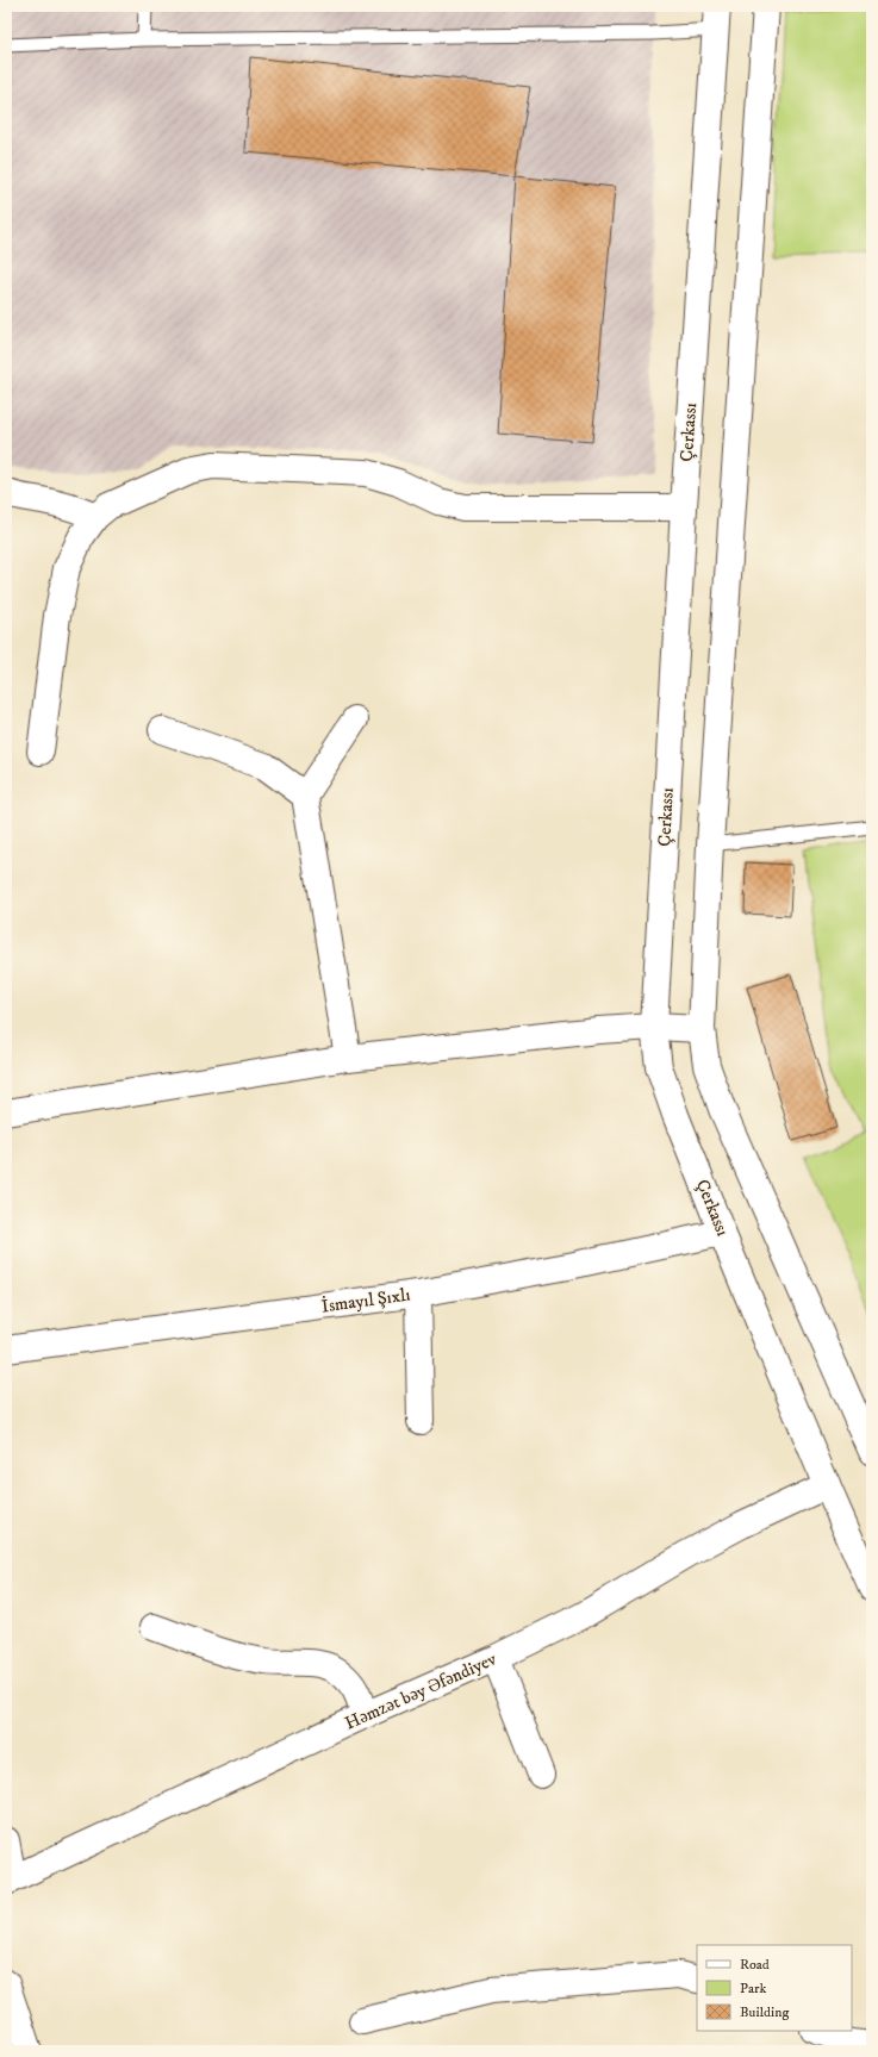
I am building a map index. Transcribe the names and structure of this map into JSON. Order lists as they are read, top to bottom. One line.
{"streets":{"street":["Çerkassı","İsmayıl Şıxlı","Həmzət bəy Əfəndiyev"]},"crossings":[["Çerkassı","İsmayıl Şıxlı"],["Çerkassı","Həmzət bəy Əfəndiyev"]],"legend":["Road","Park","Building"]}
